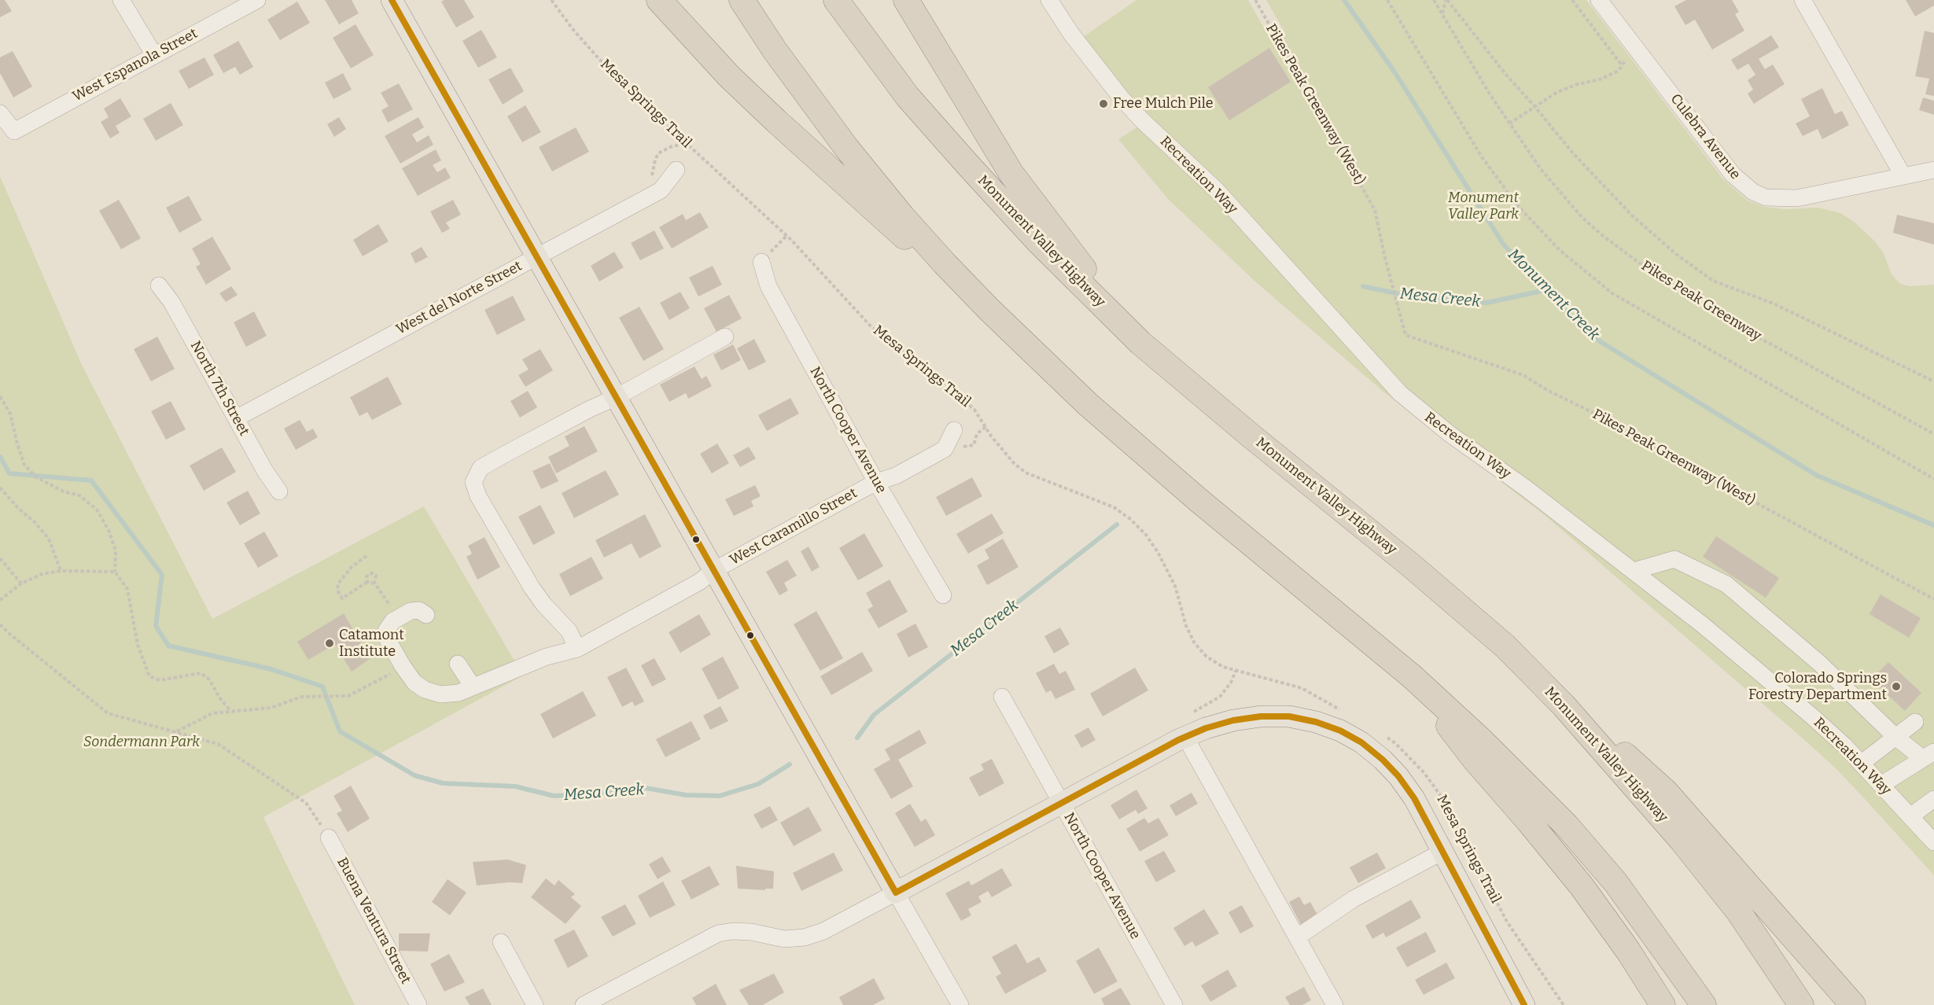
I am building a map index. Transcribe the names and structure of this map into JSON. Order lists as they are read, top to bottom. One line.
{"streets":{"highway":["Monument Valley Highway"],"street":["West Espanola Street","Culebra Avenue","Recreation Way","West del Norte Street","North 7th Street","North Cooper Avenue","West Caramillo Street","Buena Ventura Street"],"path":["Mesa Springs Trail","Pikes Peak Greenway (West)","Pikes Peak Greenway"]},"crossings":[["West del Norte Street","North 7th Street"],["North Cooper Avenue","West Caramillo Street"]],"water":["Monument Creek","Mesa Creek"],"parks":["Monument Valley Park","Sondermann Park"],"places":["Free Mulch Pile","Catamont Institute","Colorado Springs Forestry Department"]}
